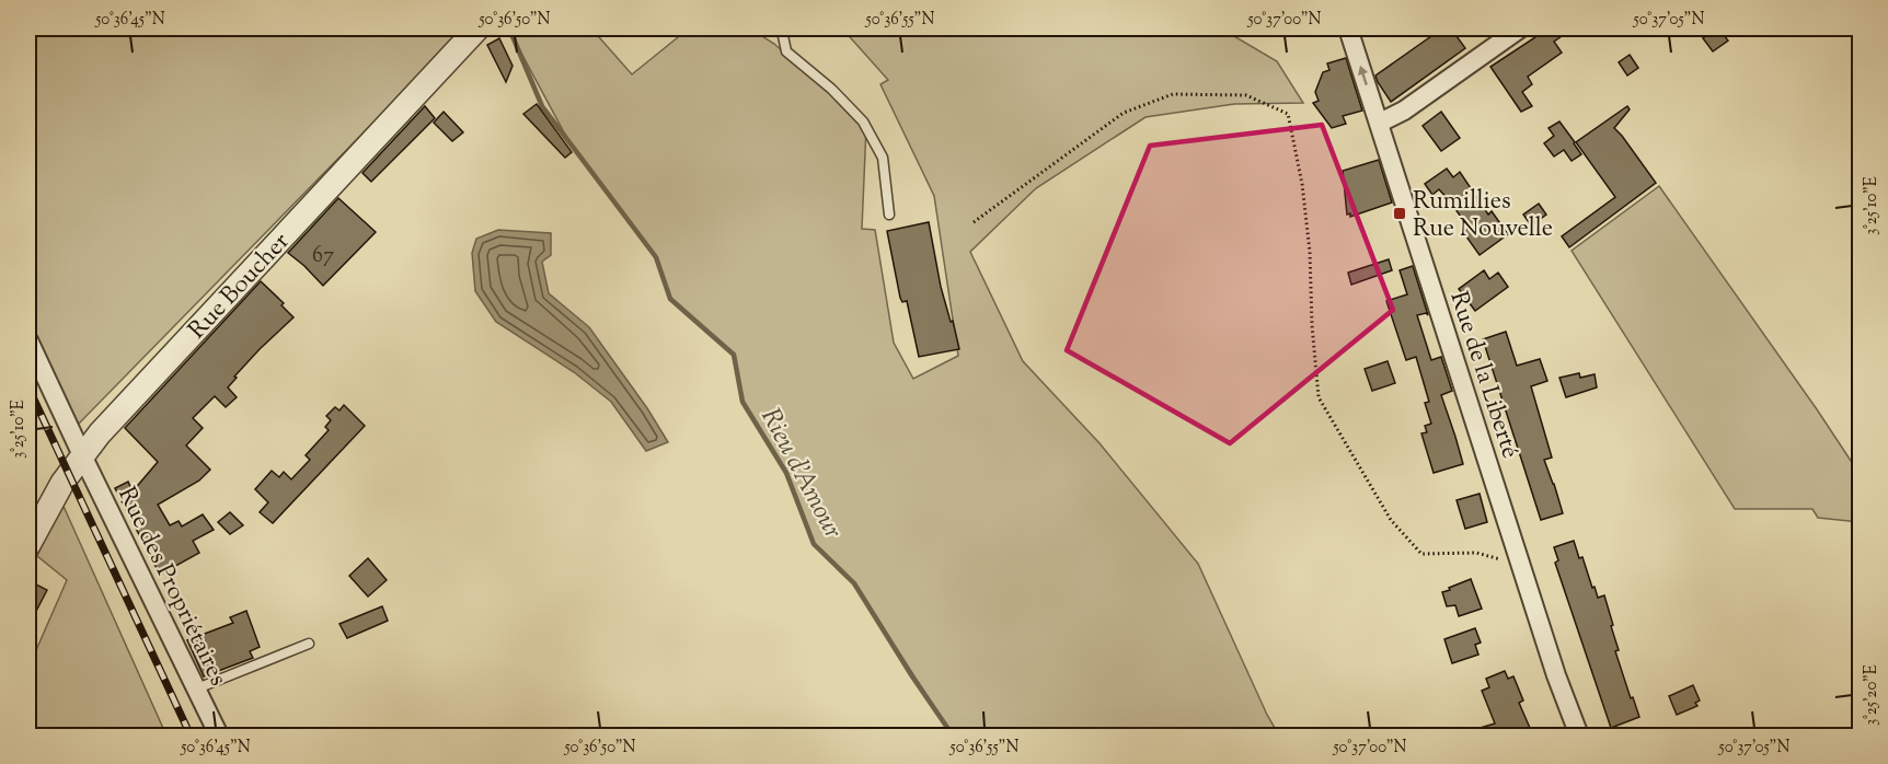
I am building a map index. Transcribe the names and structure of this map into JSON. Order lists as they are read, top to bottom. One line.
{"streets":{"street":["Rue Boucher","Rue de la Liberté","Rue des Propriétaires"]},"crossings":[["Rue Boucher","Rue des Propriétaires"]],"water":["Rieu d'Amour"],"places":{"transit":["Rumillies Rue Nouvelle"]},"house_numbers":["67"],"coordinates":["50°36'45\"N","50°36'50\"N","50°36'55\"N","50°37'00\"N","50°37'05\"N","3°25'10\"E","3°25'20\"E"]}
